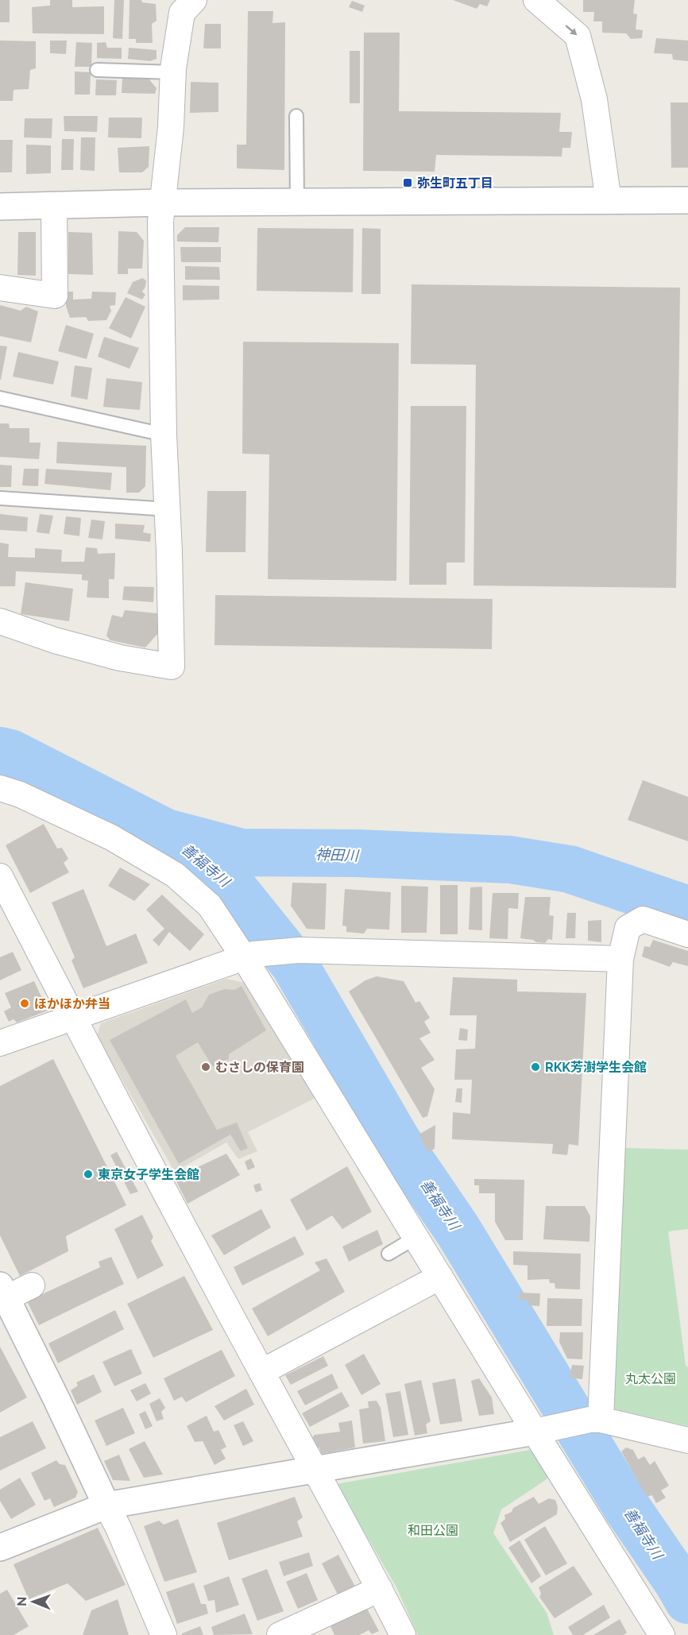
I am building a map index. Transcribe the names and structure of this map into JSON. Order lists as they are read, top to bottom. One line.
{"water":["神田川","善福寺川"],"parks":["丸太公園","和田公園"],"places":{"transit":["弥生町五丁目"],"other":["ほかほか弁当","むさしの保育園","RKK芳澍学生会館","東京女子学生会館"]},"north":"left"}
